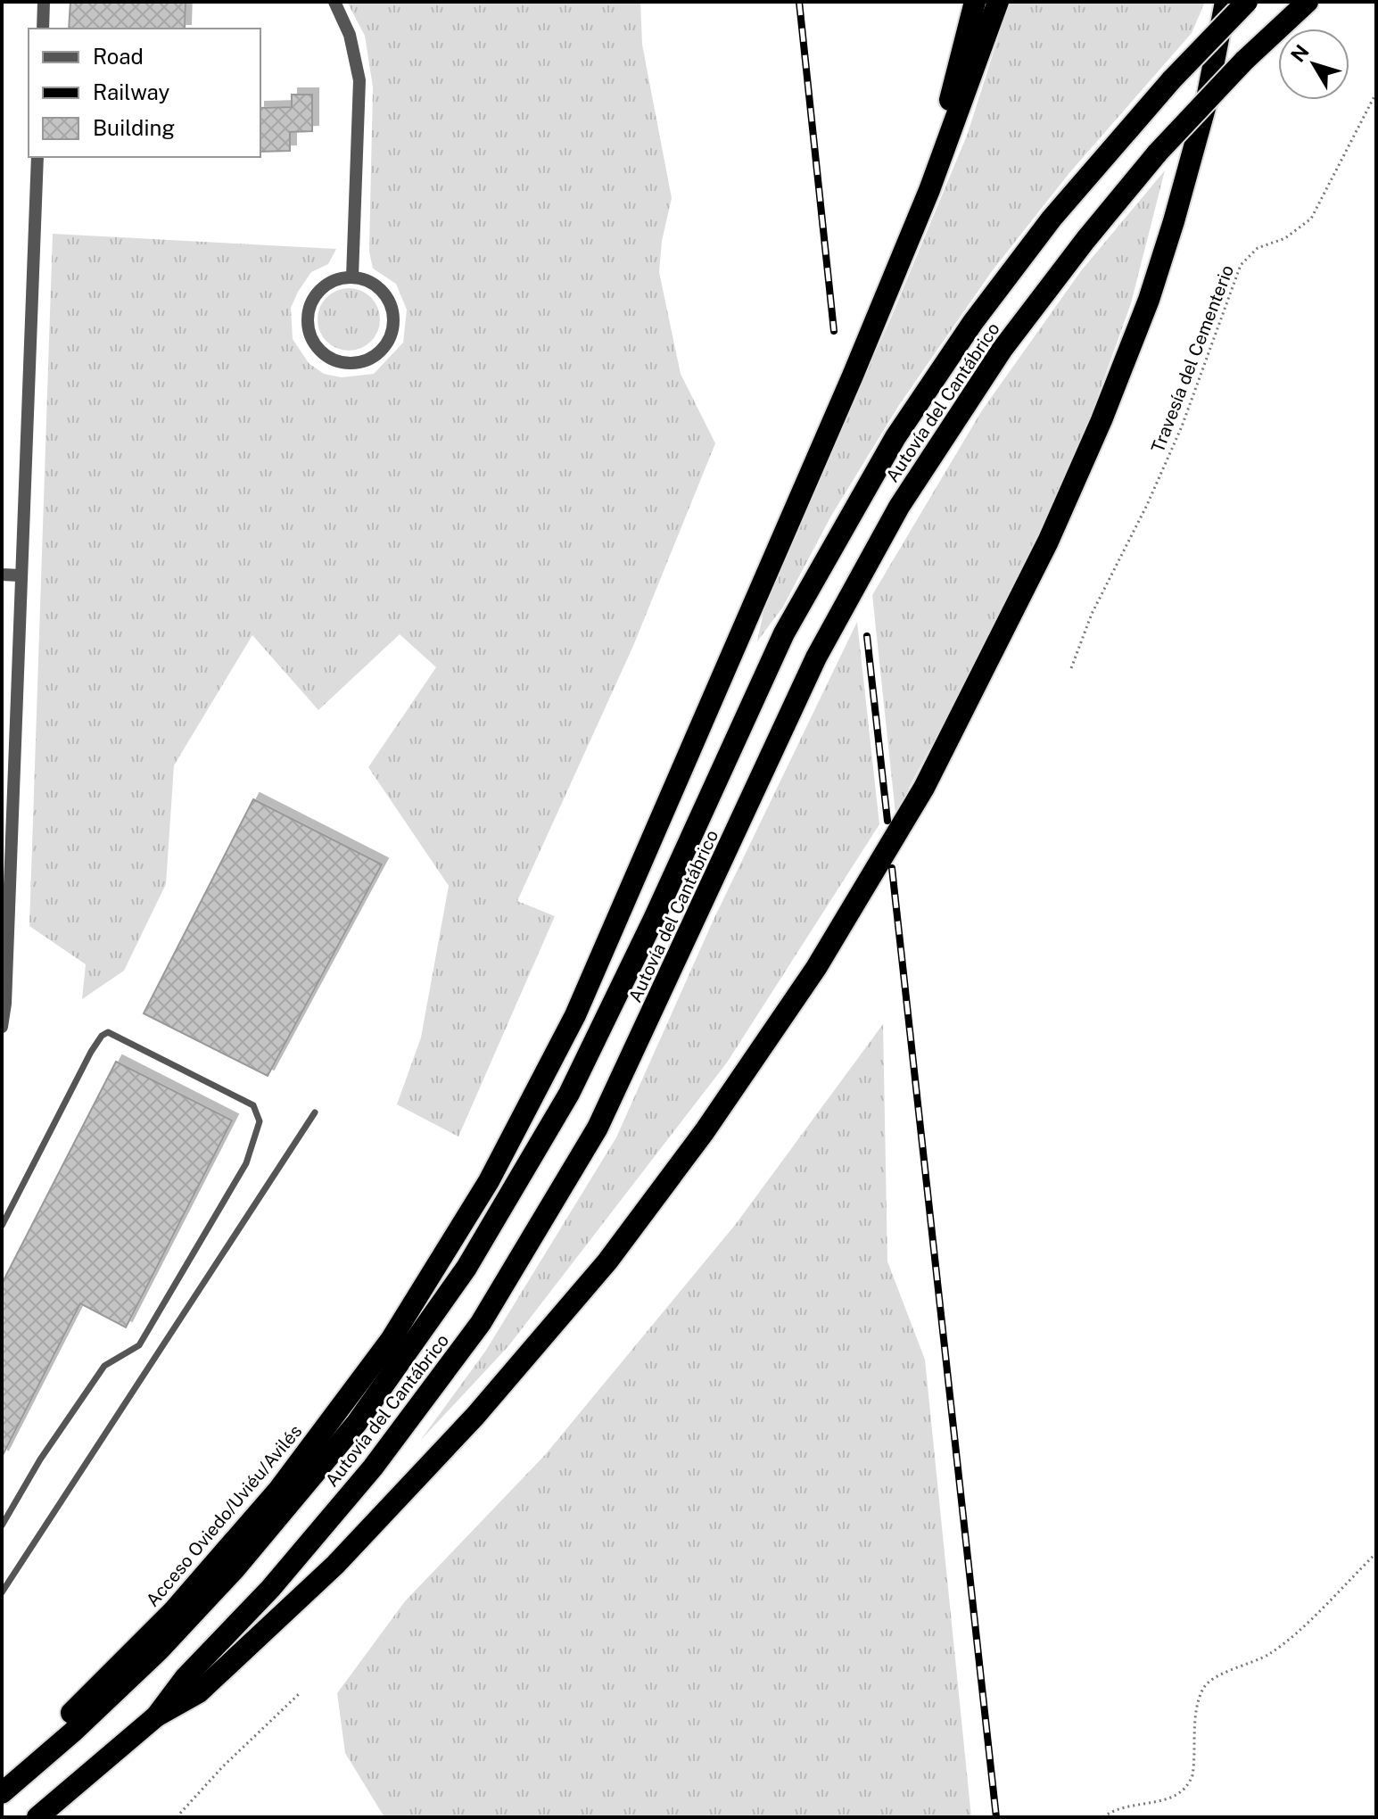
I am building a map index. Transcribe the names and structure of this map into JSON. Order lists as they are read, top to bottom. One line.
{"streets":{"highway":["Autovía del Cantábrico","Acceso Oviedo/Uviéu/Avilés"],"path":["Travesía del Cementerio"]},"legend":["Road","Railway","Building"],"north":"top left"}
